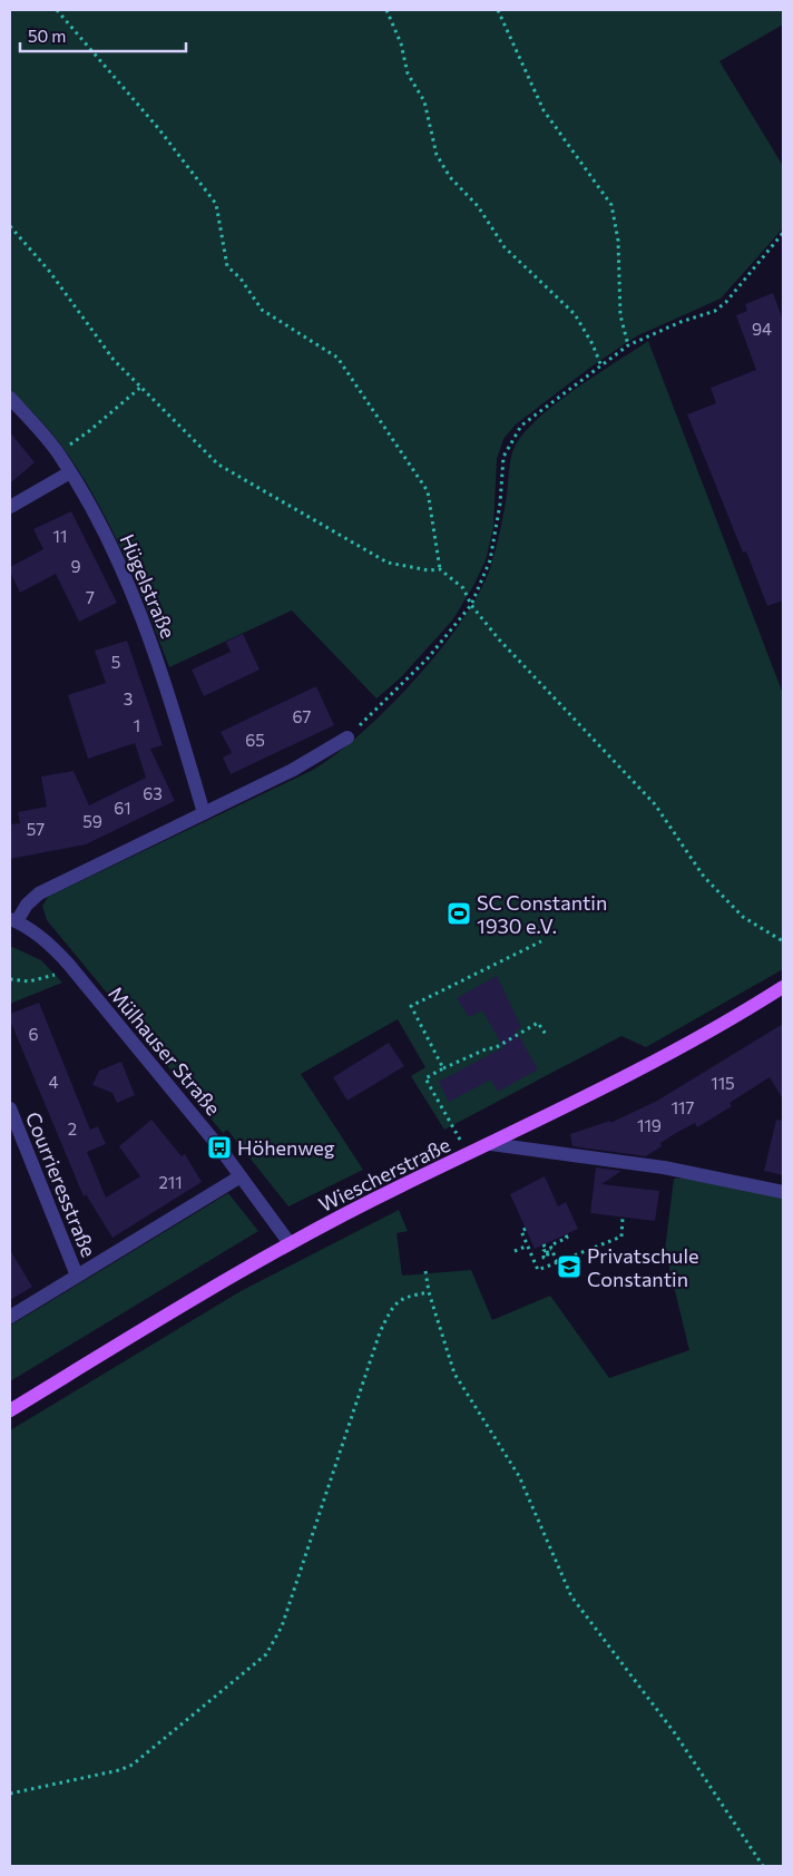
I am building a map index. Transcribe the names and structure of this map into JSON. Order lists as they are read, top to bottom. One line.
{"streets":{"main road":["Wiescherstraße"],"street":["Hügelstraße","Mülhauser Straße","Courrieresstraße"]},"crossings":[["Hügelstraße","Mülhauser Straße"],["Mülhauser Straße","Wiescherstraße"]],"places":{"sports":["SC Constantin 1930 e.V."],"bus stop":["Höhenweg"],"school or university":["Privatschule Constantin"]},"house_numbers":["94","11","9","7","5","3","67","1","65","63","61","59","57","6","4","115","117","119","2","211"],"scale_bar":"50 m"}
